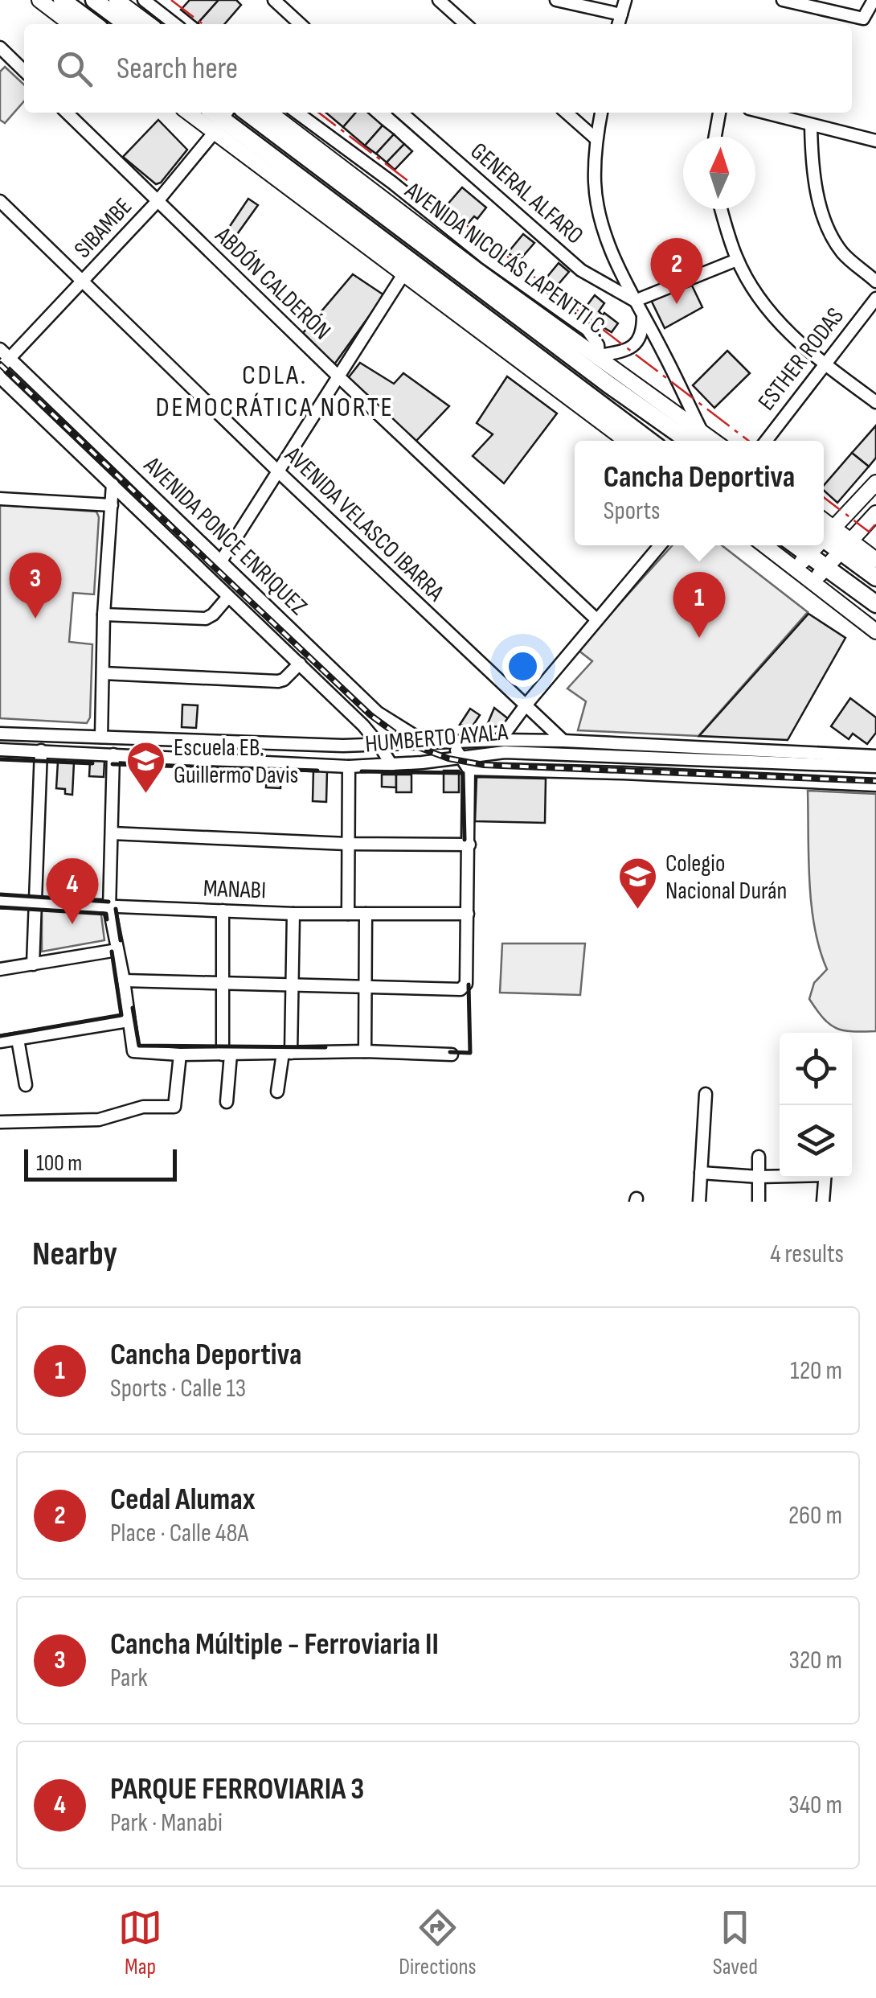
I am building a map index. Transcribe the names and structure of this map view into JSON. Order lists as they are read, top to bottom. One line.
{"streets":{"highway":["AVENIDA NICOLÁS LAPENTTI C."],"street":["GENERAL ALFARO","SIBAMBE","ABDÓN CALDERÓN","ESTHER RODAS","AVENIDA VELASCO IBARRA","AVENIDA PONCE ENRIQUEZ","HUMBERTO AYALA","MANABI"]},"crossings":[["SIBAMBE","ABDÓN CALDERÓN"],["SIBAMBE","AVENIDA VELASCO IBARRA"],["SIBAMBE","AVENIDA PONCE ENRIQUEZ"],["AVENIDA VELASCO IBARRA","HUMBERTO AYALA"],["AVENIDA PONCE ENRIQUEZ","HUMBERTO AYALA"]],"districts":["CDLA. DEMOCRÁTICA NORTE"],"places":{"school or university":["Escuela EB. Guillermo Davis","Colegio Nacional Durán"]},"scale_bar":"100 m","north":"top","page":{"search":"Search here","pins":["2","3","1","4"],"popup":["Cancha Deportiva","Sports"],"scale":"100 m","heading":["Nearby","4 results"],"list":[{"mark":"1","name":"Cancha Deportiva","note":"Sports · Calle 13","value":"120 m"},{"mark":"2","name":"Cedal Alumax","note":"Place · Calle 48A","value":"260 m"},{"mark":"3","name":"Cancha Múltiple - Ferroviaria II","note":"Park","value":"320 m"},{"mark":"4","name":"PARQUE FERROVIARIA 3","note":"Park · Manabi","value":"340 m"}],"nav":["Map","Directions","Saved"]}}
